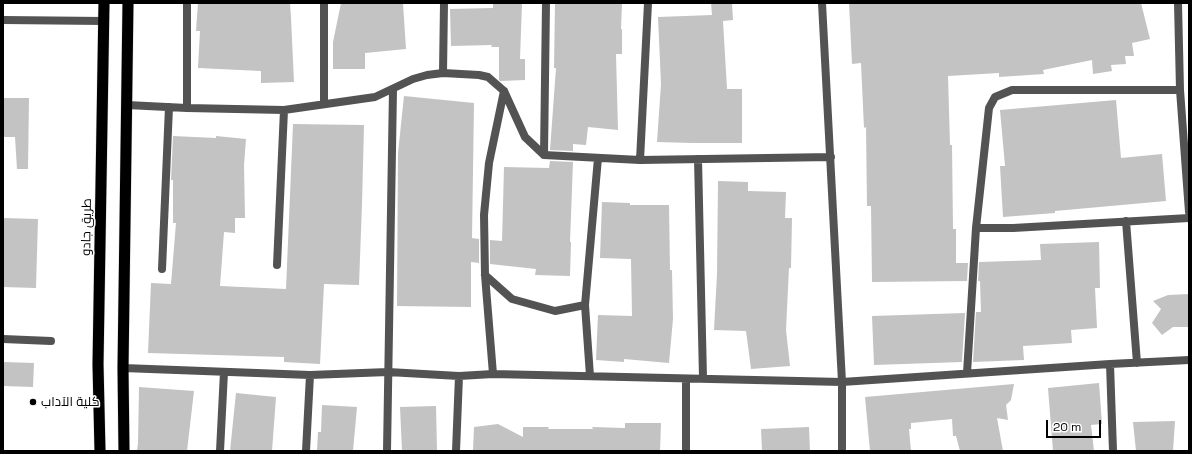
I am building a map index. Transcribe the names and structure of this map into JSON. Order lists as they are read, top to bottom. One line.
{"streets":{"highway":["طريق جادو"]},"places":["كلية الآداب"],"scale_bar":"20 m"}
